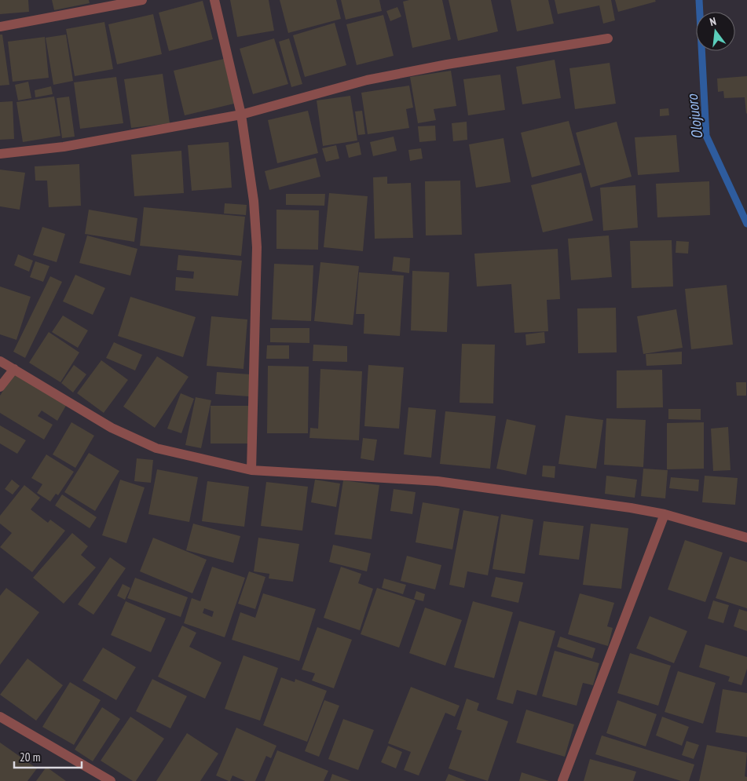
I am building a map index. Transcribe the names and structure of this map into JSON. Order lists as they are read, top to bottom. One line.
{"water":["Olojuoro"],"scale_bar":"20 m","north":"top"}
